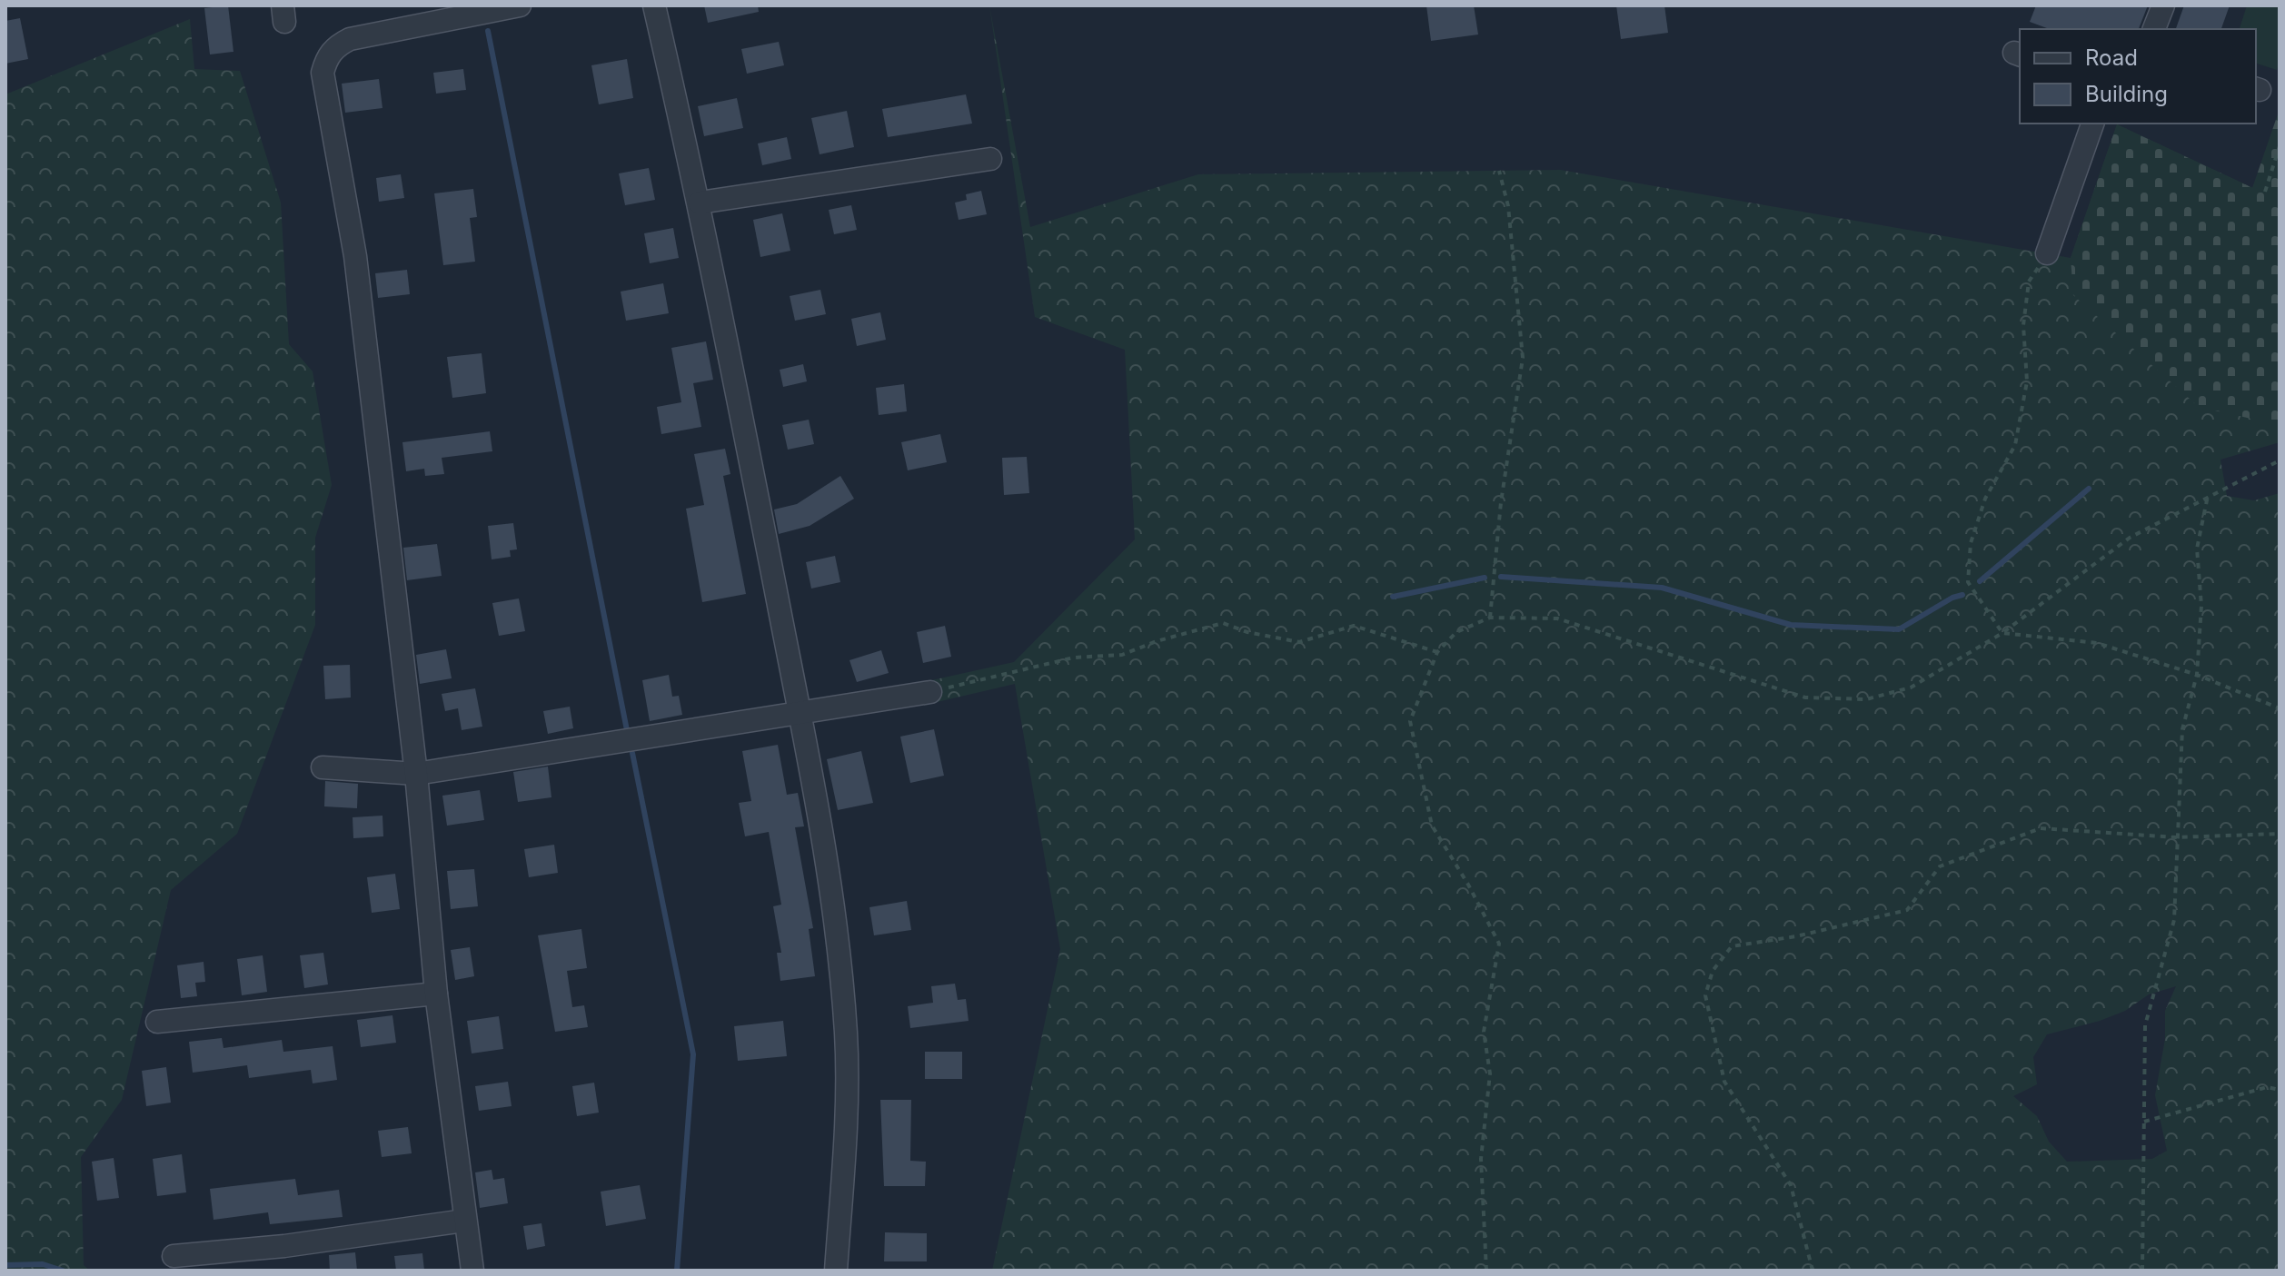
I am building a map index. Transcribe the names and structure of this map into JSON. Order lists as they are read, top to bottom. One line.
{"legend":["Road","Building"]}
